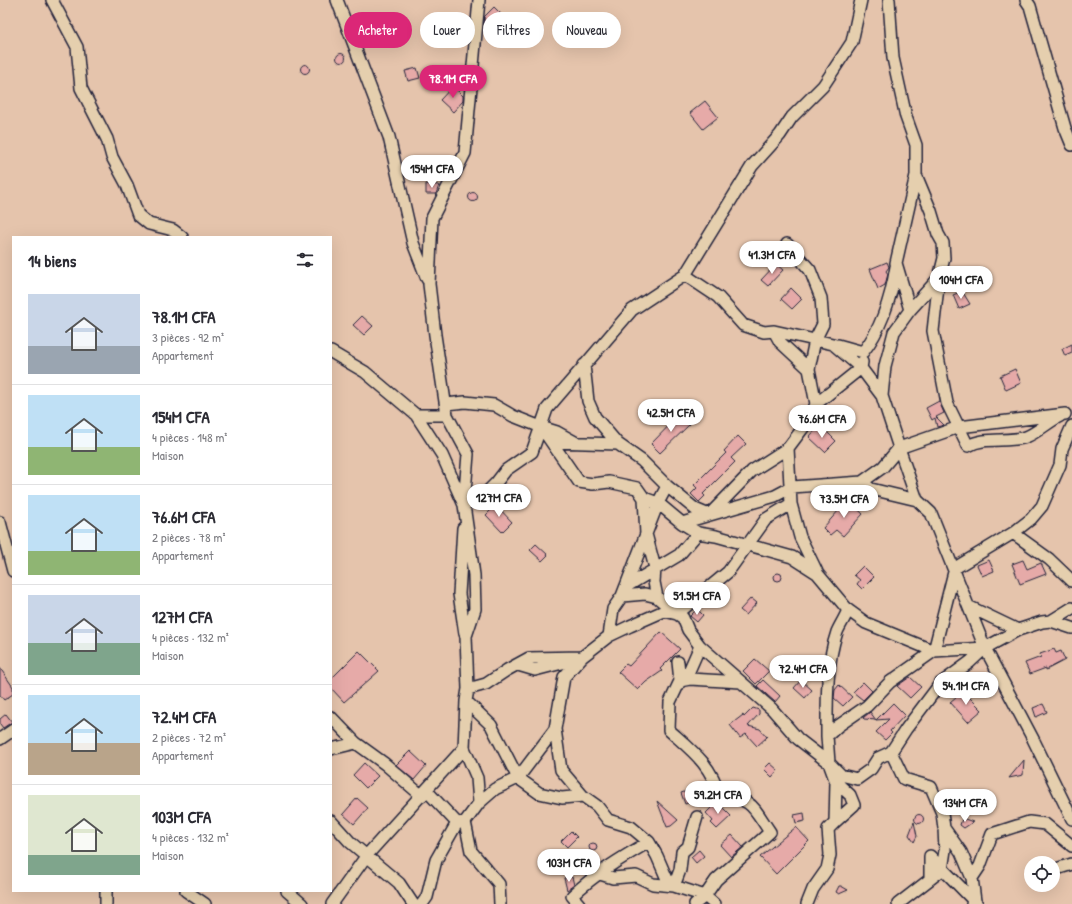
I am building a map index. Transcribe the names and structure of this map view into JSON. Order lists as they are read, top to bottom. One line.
{"page":{"chip":["Acheter","Louer","Filtres","Nouveau"],"price":["78.1M CFA","154M CFA","41.3M CFA","104M CFA","42.5M CFA","76.6M CFA","127M CFA","73.5M CFA","51.5M CFA","72.4M CFA","54.1M CFA","59.2M CFA","134M CFA","103M CFA"],"heading":"14 biens","list":[{"name":"78.1M CFA","note":"3 pièces · 92 m² · Appartement"},{"name":"154M CFA","note":"4 pièces · 148 m² · Maison"},{"name":"76.6M CFA","note":"2 pièces · 78 m² · Appartement"},{"name":"127M CFA","note":"4 pièces · 132 m² · Maison"},{"name":"72.4M CFA","note":"2 pièces · 72 m² · Appartement"},{"name":"103M CFA","note":"4 pièces · 132 m² · Maison"}]}}
